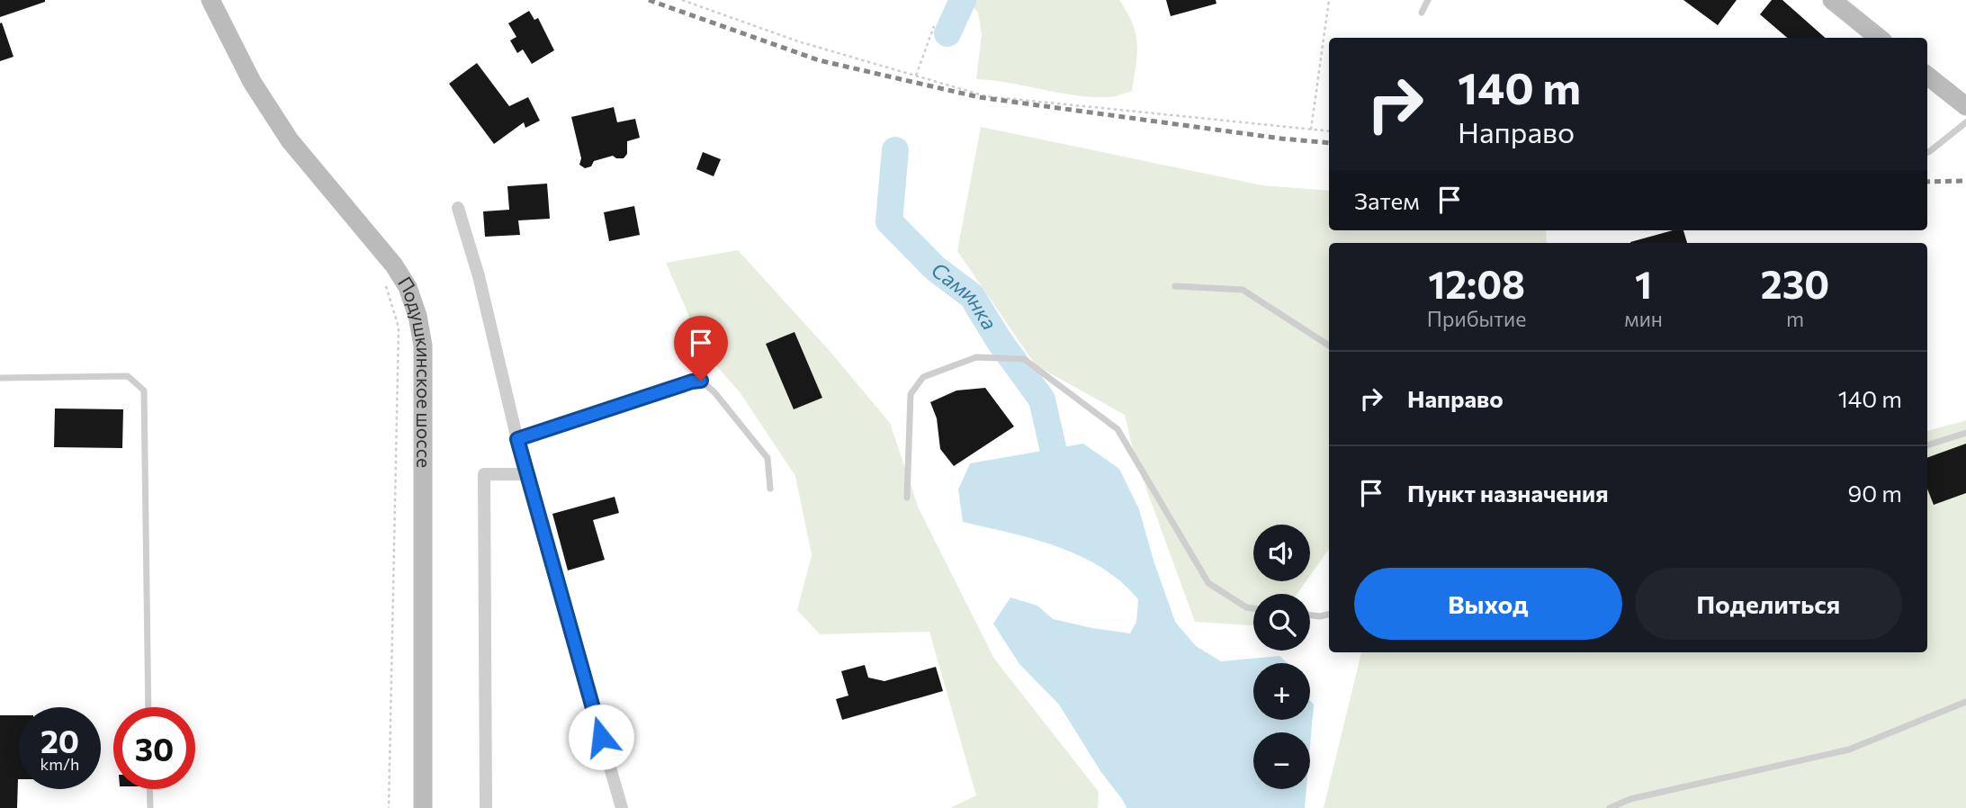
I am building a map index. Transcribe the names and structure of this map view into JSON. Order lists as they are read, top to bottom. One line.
{"streets":{"main road":["Подушкинское шоссе"]},"water":["Саминка"],"page":{"turn":["140 m","Направо"],"then":"Затем","eta":["12:08","Прибытие","1","мин","230","m"],"list":[{"name":"Направо","value":"140 m"},{"name":"Пункт назначения","value":"90 m"}],"map_buttons":["+","−"],"buttons":["Выход","Поделиться"],"speed":"20 km/h","limit":"30"}}
